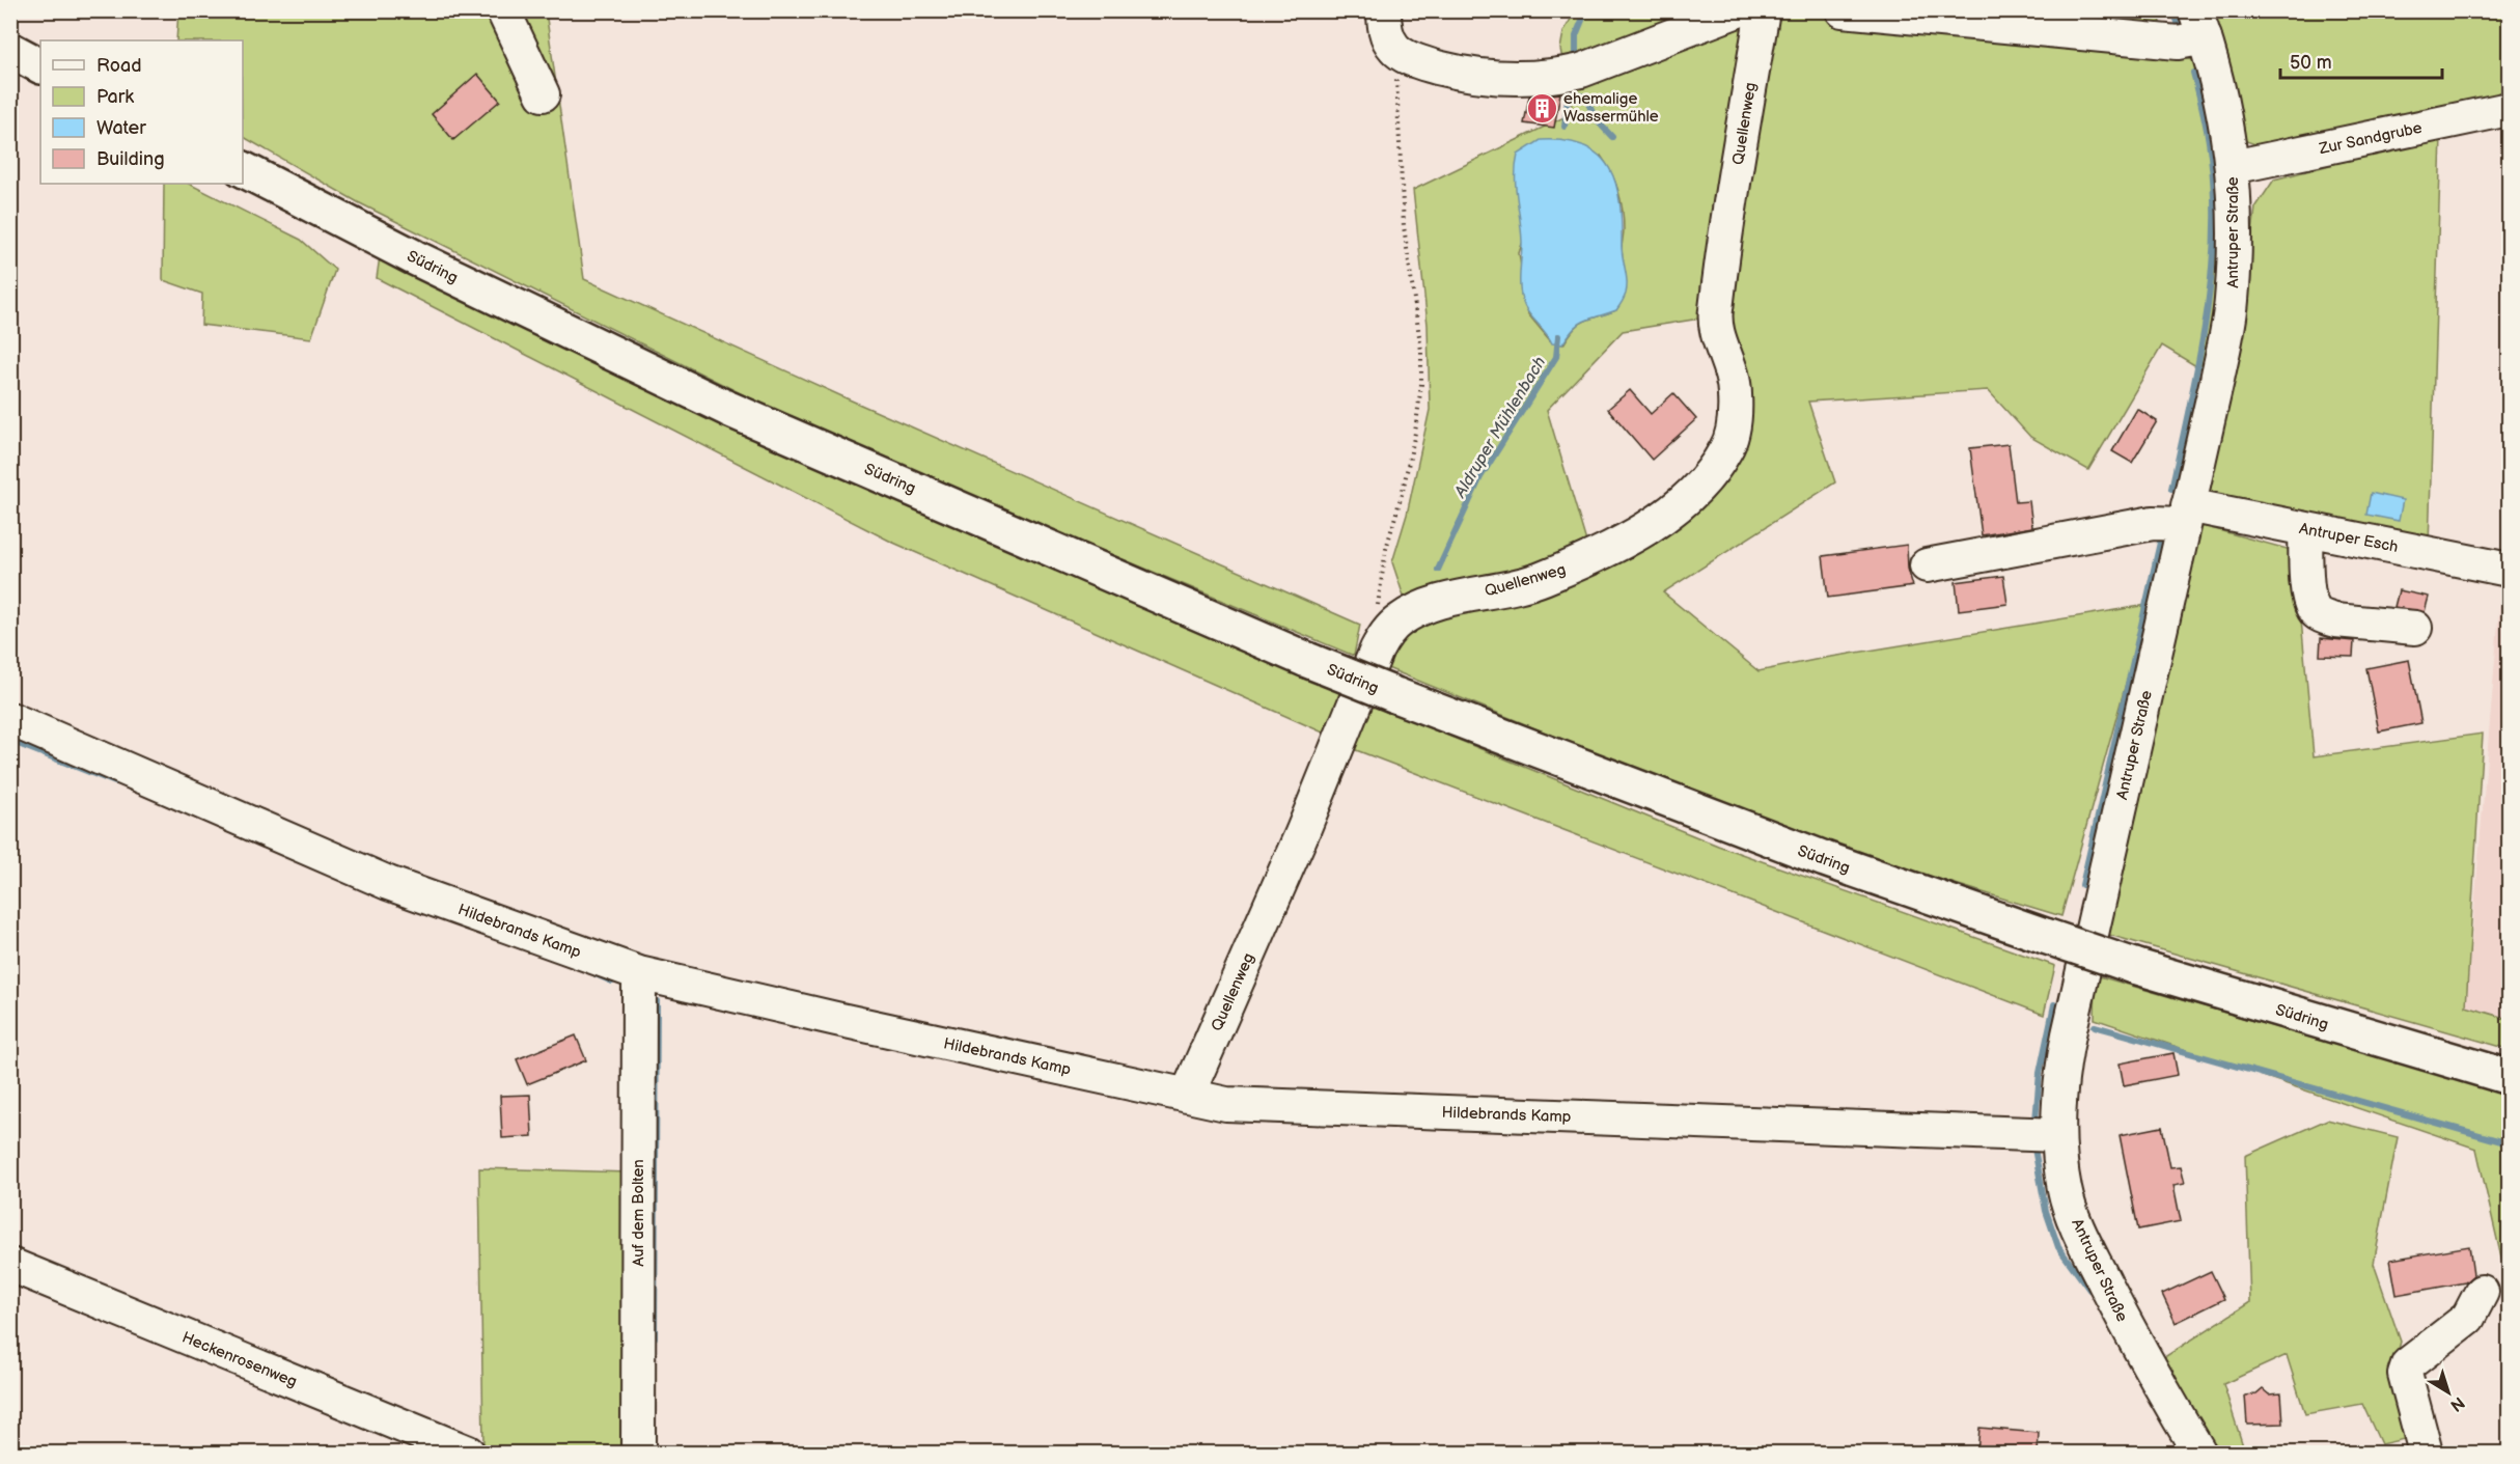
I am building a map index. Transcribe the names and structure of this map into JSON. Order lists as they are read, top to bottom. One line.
{"streets":{"main road":["Südring"],"street":["Quellenweg","Zur Sandgrube","Antruper Straße","Antruper Esch","Hildebrands Kamp","Auf dem Bolten","Heckenrosenweg"]},"crossings":[["Quellenweg","Hildebrands Kamp"],["Zur Sandgrube","Antruper Straße"],["Antruper Straße","Antruper Esch"],["Antruper Straße","Hildebrands Kamp"],["Hildebrands Kamp","Auf dem Bolten"]],"water":["Aldruper Mühlenbach"],"places":{"building":["ehemalige Wassermühle"]},"legend":["Road","Park","Water","Building"],"scale_bar":"50 m","north":"bottom right"}
